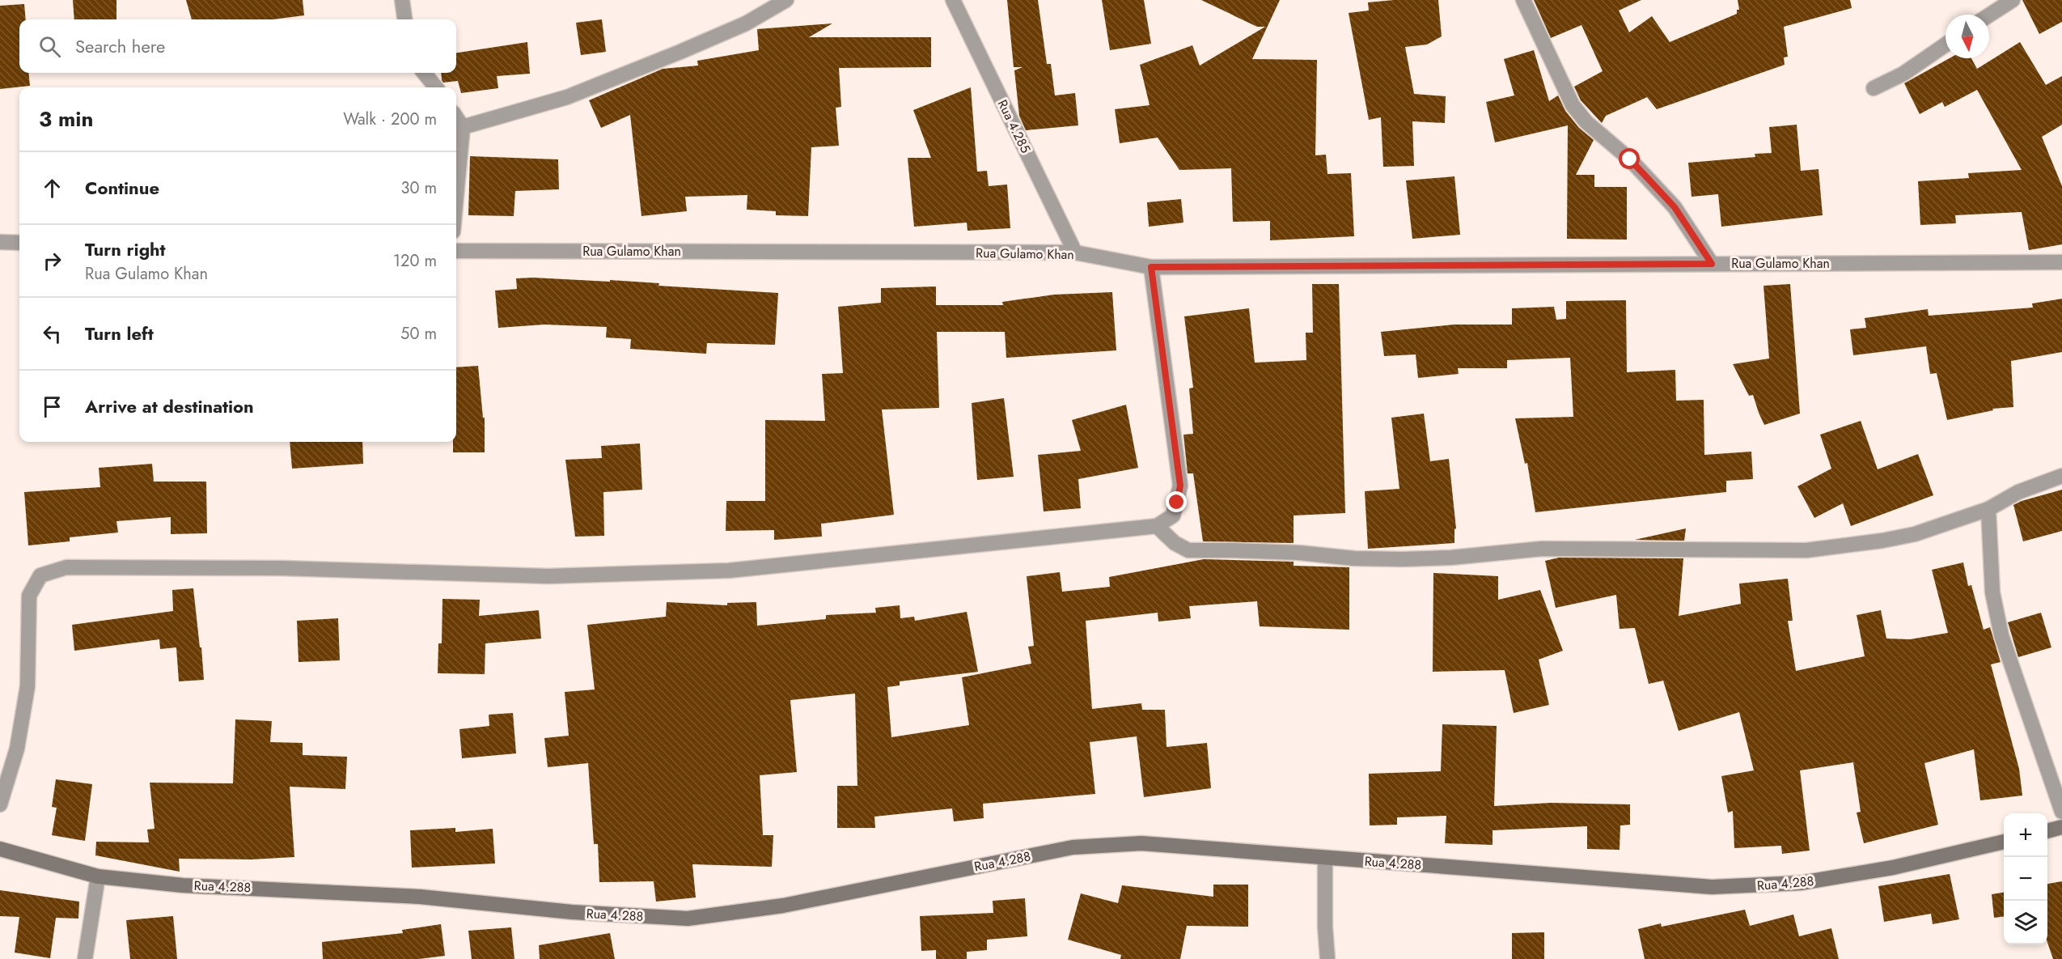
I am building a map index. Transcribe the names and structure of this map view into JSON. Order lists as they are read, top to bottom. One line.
{"streets":{"street":["Rua 4.285","Rua Gulamo Khan","Rua 4.288"]},"crossings":[["Rua 4.285","Rua Gulamo Khan"]],"north":"bottom","page":{"search":"Search here","heading":["3 min","Walk · 200 m"],"list":[["Continue","30 m"],["Turn right","Rua Gulamo Khan","120 m"],["Turn left","50 m"],"Arrive at destination"],"map_buttons":["+","−"]}}
